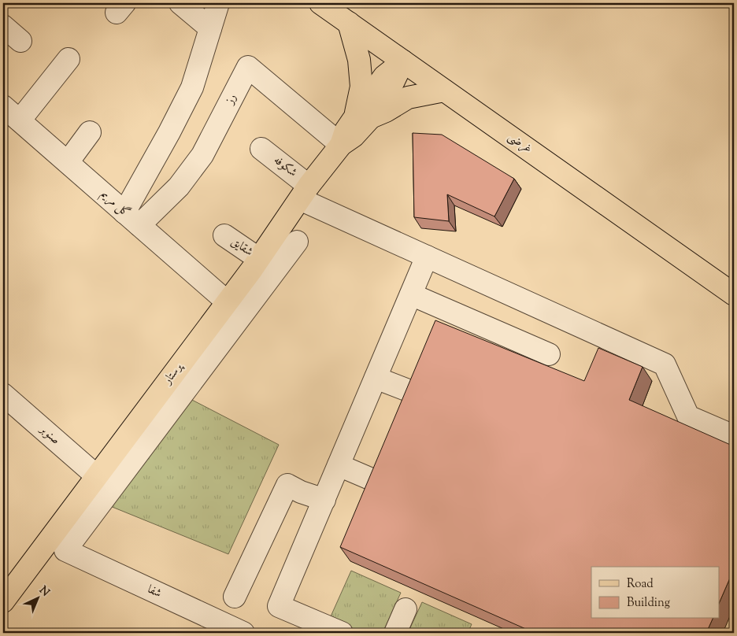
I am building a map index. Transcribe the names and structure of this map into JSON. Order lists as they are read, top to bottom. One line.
{"streets":{"main road":["غرضی","پرستار"],"street":["رز","شکوفه","گل مریم","شقایق","صنوبر","شفا"]},"crossings":[["رز","گل مریم"],["رز","پرستار"],["شکوفه","پرستار"],["گل مریم","پرستار"],["شقایق","پرستار"],["پرستار","صنوبر"]],"legend":["Road","Building"],"north":"top right"}
